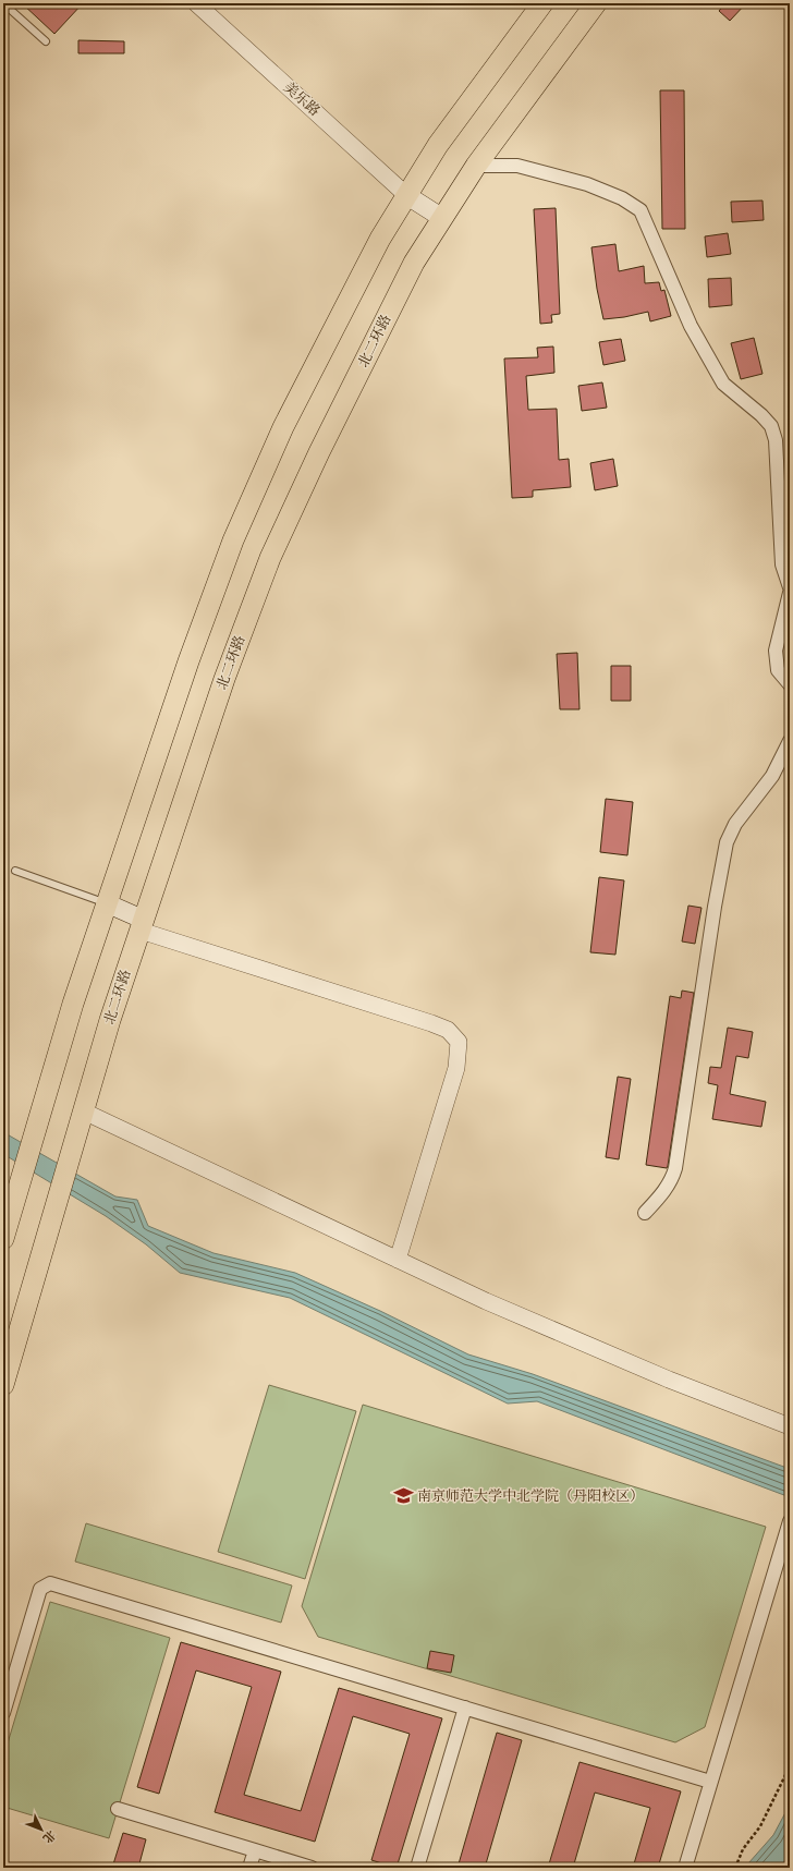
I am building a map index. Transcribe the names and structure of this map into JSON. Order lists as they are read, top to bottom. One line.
{"streets":{"main road":["北二环路"],"street":["美乐路"]},"places":{"school or university":["南京师范大学中北学院（丹阳校区）"]},"north":"bottom right"}
